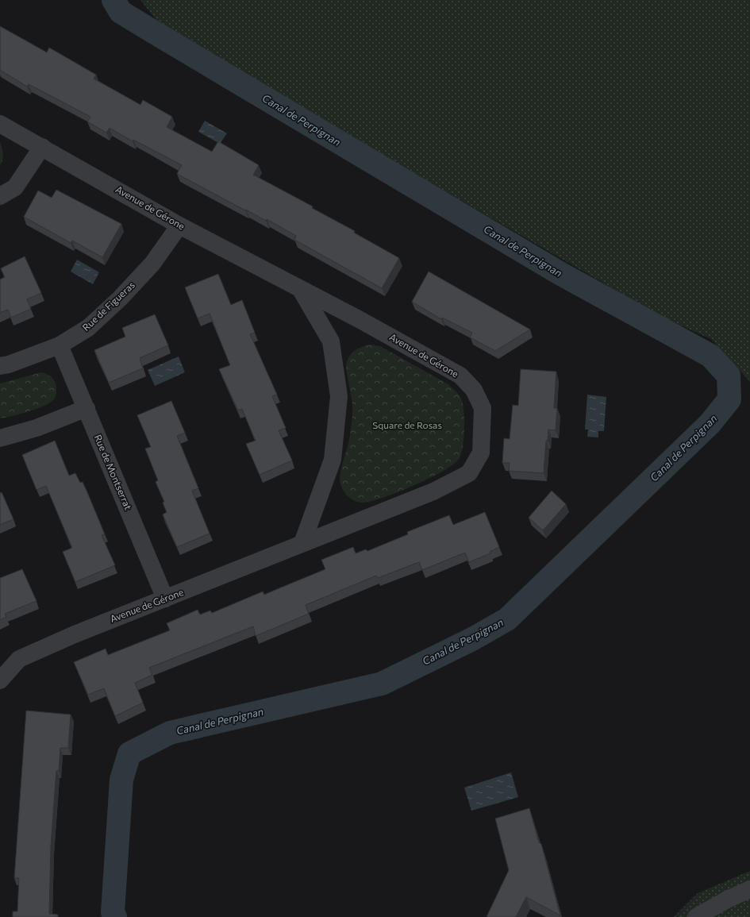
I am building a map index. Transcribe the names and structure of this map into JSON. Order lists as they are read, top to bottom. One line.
{"streets":{"street":["Avenue de Gérone","Rue de Figueras","Rue de Montserrat"]},"crossings":[["Avenue de Gérone","Rue de Figueras"],["Avenue de Gérone","Rue de Montserrat"],["Rue de Figueras","Rue de Montserrat"]],"water":["Canal de Perpignan"],"parks":["Square de Rosas"]}
